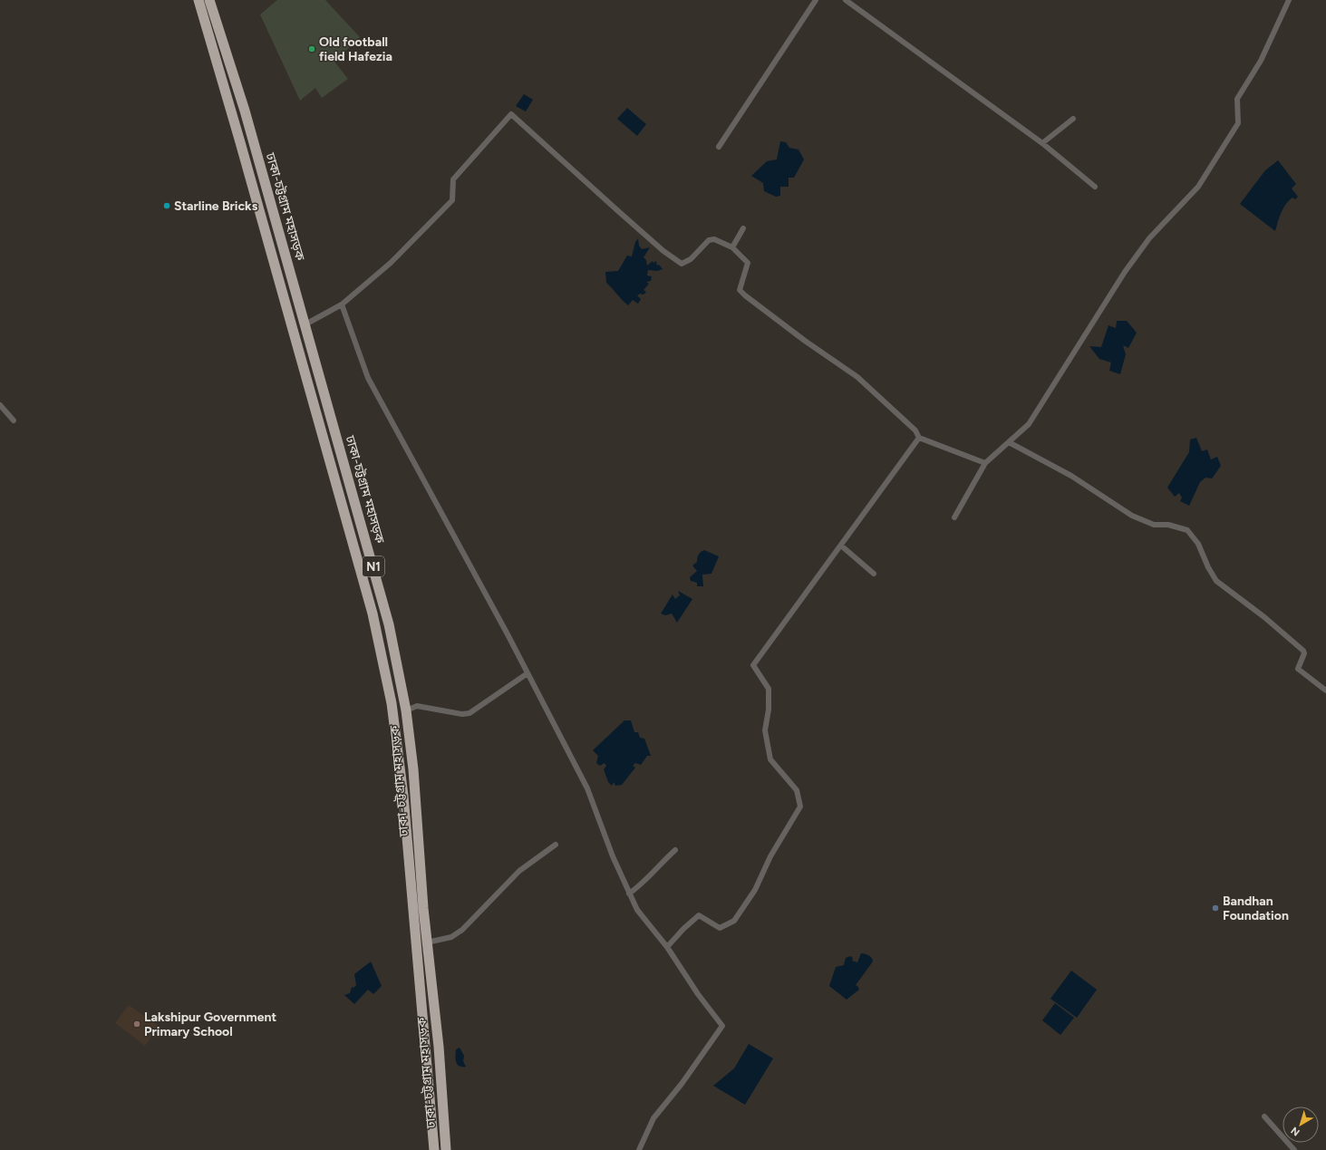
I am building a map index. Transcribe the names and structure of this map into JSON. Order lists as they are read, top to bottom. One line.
{"streets":{"highway":["ঢাকা-চট্টগ্রাম মহাসড়ক","N1"]},"places":["Old football field Hafezia","Starline Bricks","Bandhan Foundation","Lakshipur Government Primary School"],"north":"bottom left"}
